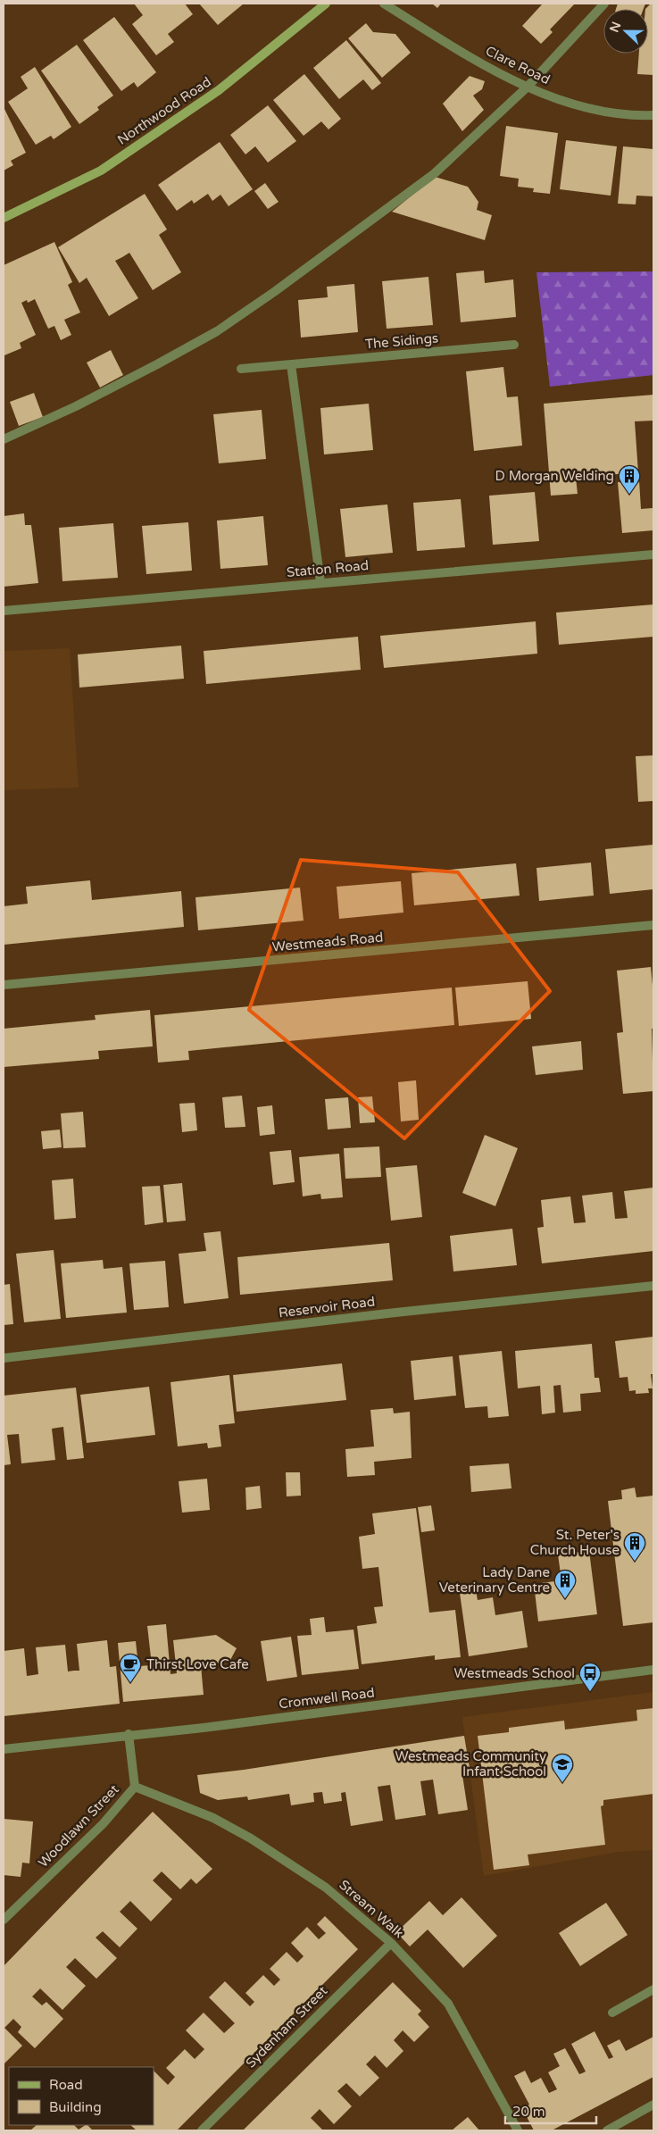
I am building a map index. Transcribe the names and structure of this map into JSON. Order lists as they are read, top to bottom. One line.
{"streets":{"street":["Clare Road","Northwood Road","The Sidings","Station Road","Westmeads Road","Reservoir Road","Cromwell Road","Woodlawn Street","Stream Walk","Sydenham Street"]},"crossings":[["Cromwell Road","Woodlawn Street"],["Woodlawn Street","Stream Walk"],["Stream Walk","Sydenham Street"]],"places":{"building":["D Morgan Welding","St. Peter's Church House","Lady Dane Veterinary Centre"],"cafe":["Thirst Love Cafe"],"bus stop":["Westmeads School"],"school or university":["Westmeads Community Infant School"]},"legend":["Road","Building"],"scale_bar":"20 m","north":"left"}
